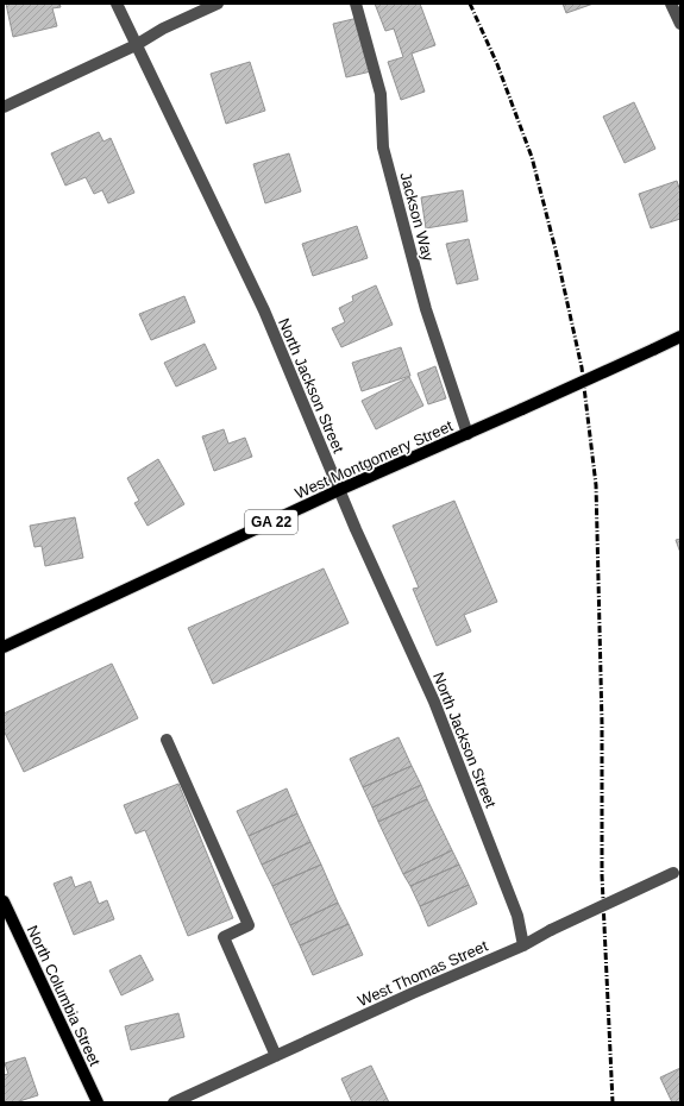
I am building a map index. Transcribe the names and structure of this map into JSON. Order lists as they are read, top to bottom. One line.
{"streets":{"main road":["West Montgomery Street","GA 22","North Columbia Street"],"street":["Jackson Way","North Jackson Street","West Thomas Street"]},"crossings":[["Jackson Way","West Montgomery Street"],["North Jackson Street","West Montgomery Street"],["North Jackson Street","West Thomas Street"]]}
